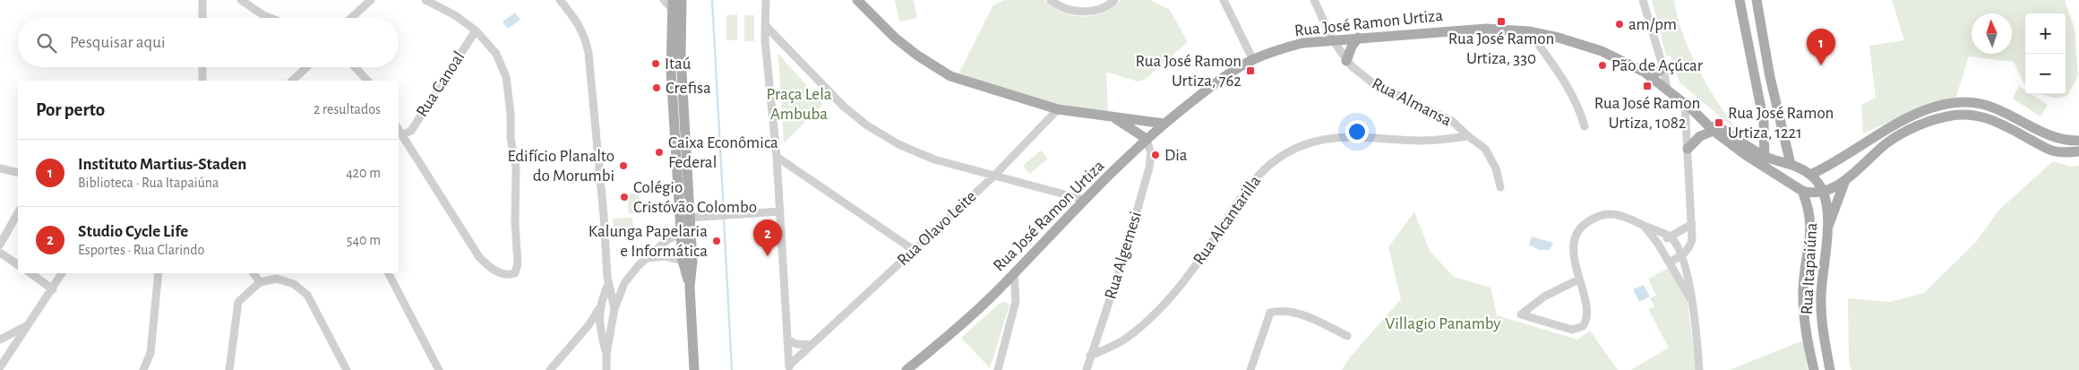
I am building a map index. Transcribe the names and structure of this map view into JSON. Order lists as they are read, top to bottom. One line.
{"streets":{"main road":["Rua José Ramon Urtiza","Rua Itapaiúna"],"street":["Rua Canoal","Rua Almansa","Rua Alcantarilla","Rua Olavo Leite","Rua Algemesi"]},"crossings":[["Rua José Ramon Urtiza","Rua Almansa"],["Rua José Ramon Urtiza","Rua Algemesi"],["Rua José Ramon Urtiza","Rua Itapaiúna"],["Rua Almansa","Rua Alcantarilla"],["Rua Alcantarilla","Rua Algemesi"]],"parks":["Praça Lela Ambuba","Villagio Panamby"],"places":{"transit":["Rua José Ramon Urtiza, 330","Rua José Ramon Urtiza, 762","Rua José Ramon Urtiza, 1082","Rua José Ramon Urtiza, 1221"],"other":["am/pm","Itaú","Pão de Açúcar","Crefisa","Caixa Econômica Federal","Dia","Edifício Planalto do Morumbi","Colégio Cristóvão Colombo","Kalunga Papelaria e Informática"]},"north":"top","page":{"map_buttons":["+","−"],"search":"Pesquisar aqui","pins":["1","2"],"heading":["Por perto","2 resultados"],"list":[{"mark":"1","name":"Instituto Martius-Staden","note":"Biblioteca · Rua Itapaiúna","value":"420 m"},{"mark":"2","name":"Studio Cycle Life","note":"Esportes · Rua Clarindo","value":"540 m"}]}}
